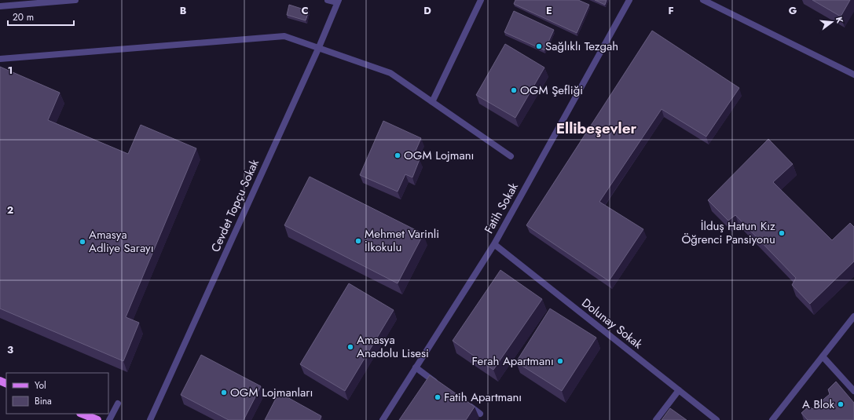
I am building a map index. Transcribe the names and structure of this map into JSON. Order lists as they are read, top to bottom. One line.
{"streets":{"street":["Cevdet Topçu Sokak","Fatih Sokak","Dolunay Sokak"]},"crossings":[["Fatih Sokak","Dolunay Sokak"]],"districts":["Ellibeşevler"],"places":["Sağlıklı Tezgah","OGM Şefliği","OGM Lojmanı","İlduş Hatun Kız Öğrenci Pansiyonu","Mehmet Varinli İlkokulu","Amasya Adliye Sarayı","Amasya Anadolu Lisesi","Ferah Apartmanı","OGM Lojmanları","Fatih Apartmanı","A Blok"],"legend":["Yol","Bina"],"scale_bar":"20 m","north":"right","grid":{"columns":["B","C","D","E","F","G"],"rows":["1","2","3"]}}
